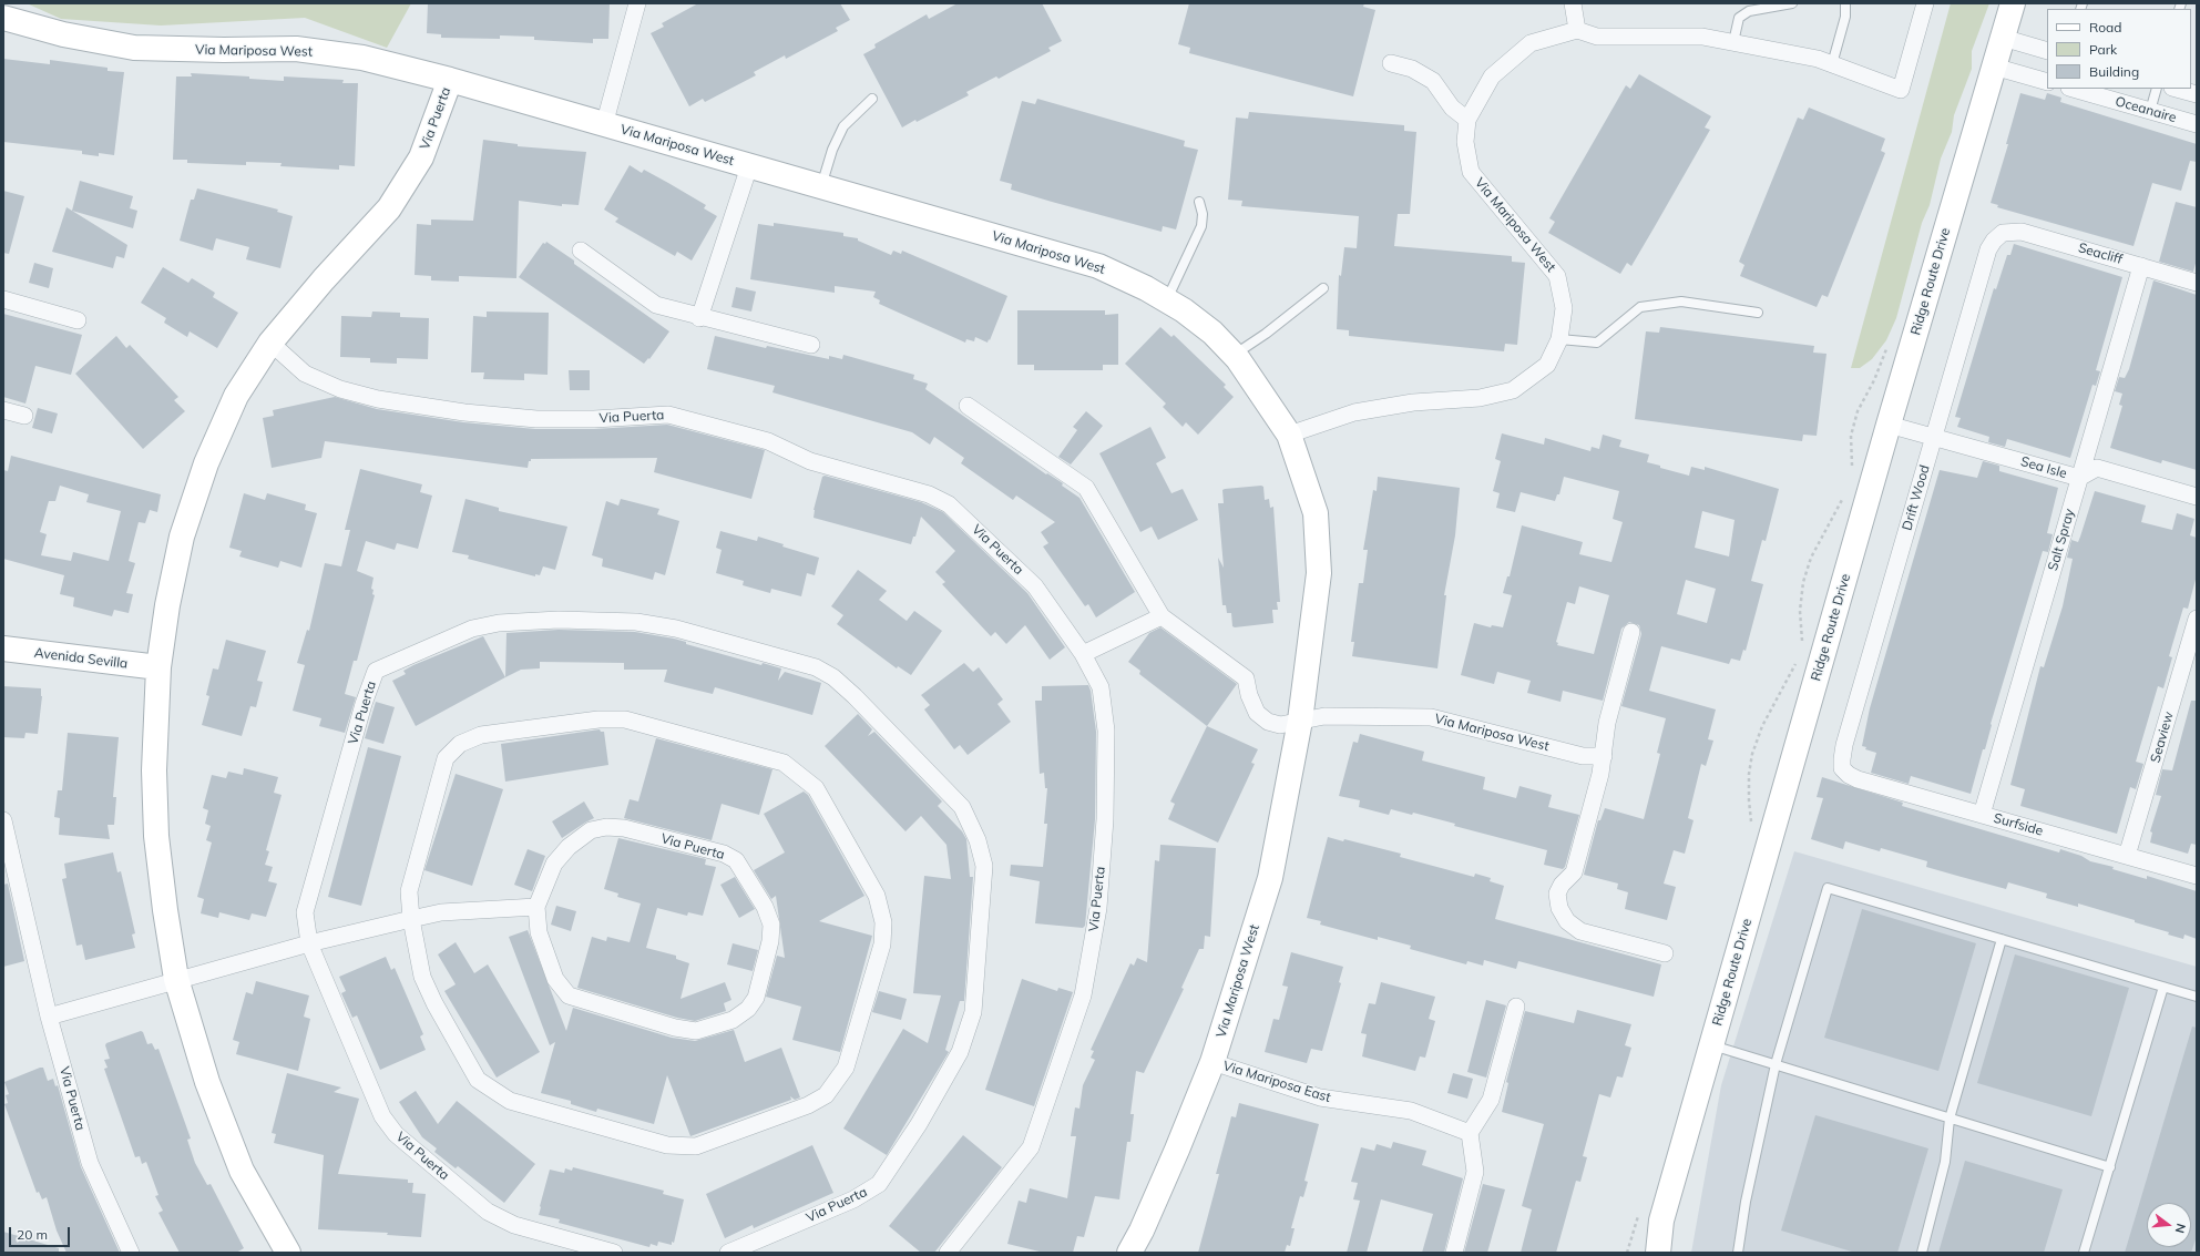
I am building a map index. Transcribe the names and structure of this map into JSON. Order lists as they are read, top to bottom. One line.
{"streets":{"street":["Via Mariposa West","Oceanaire","Via Puerta","Seacliff","Ridge Route Drive","Sea Isle","Drift Wood","Salt Spray","Avenida Sevilla","Seaview","Surfside","Via Mariposa East"]},"crossings":[["Via Mariposa West","Via Puerta"],["Via Mariposa West","Via Mariposa East"],["Via Puerta","Avenida Sevilla"],["Seacliff","Drift Wood"],["Seacliff","Salt Spray"],["Ridge Route Drive","Sea Isle"],["Sea Isle","Drift Wood"],["Sea Isle","Salt Spray"],["Drift Wood","Surfside"],["Salt Spray","Surfside"],["Seaview","Surfside"]],"legend":["Road","Park","Building"],"scale_bar":"20 m","north":"right"}
